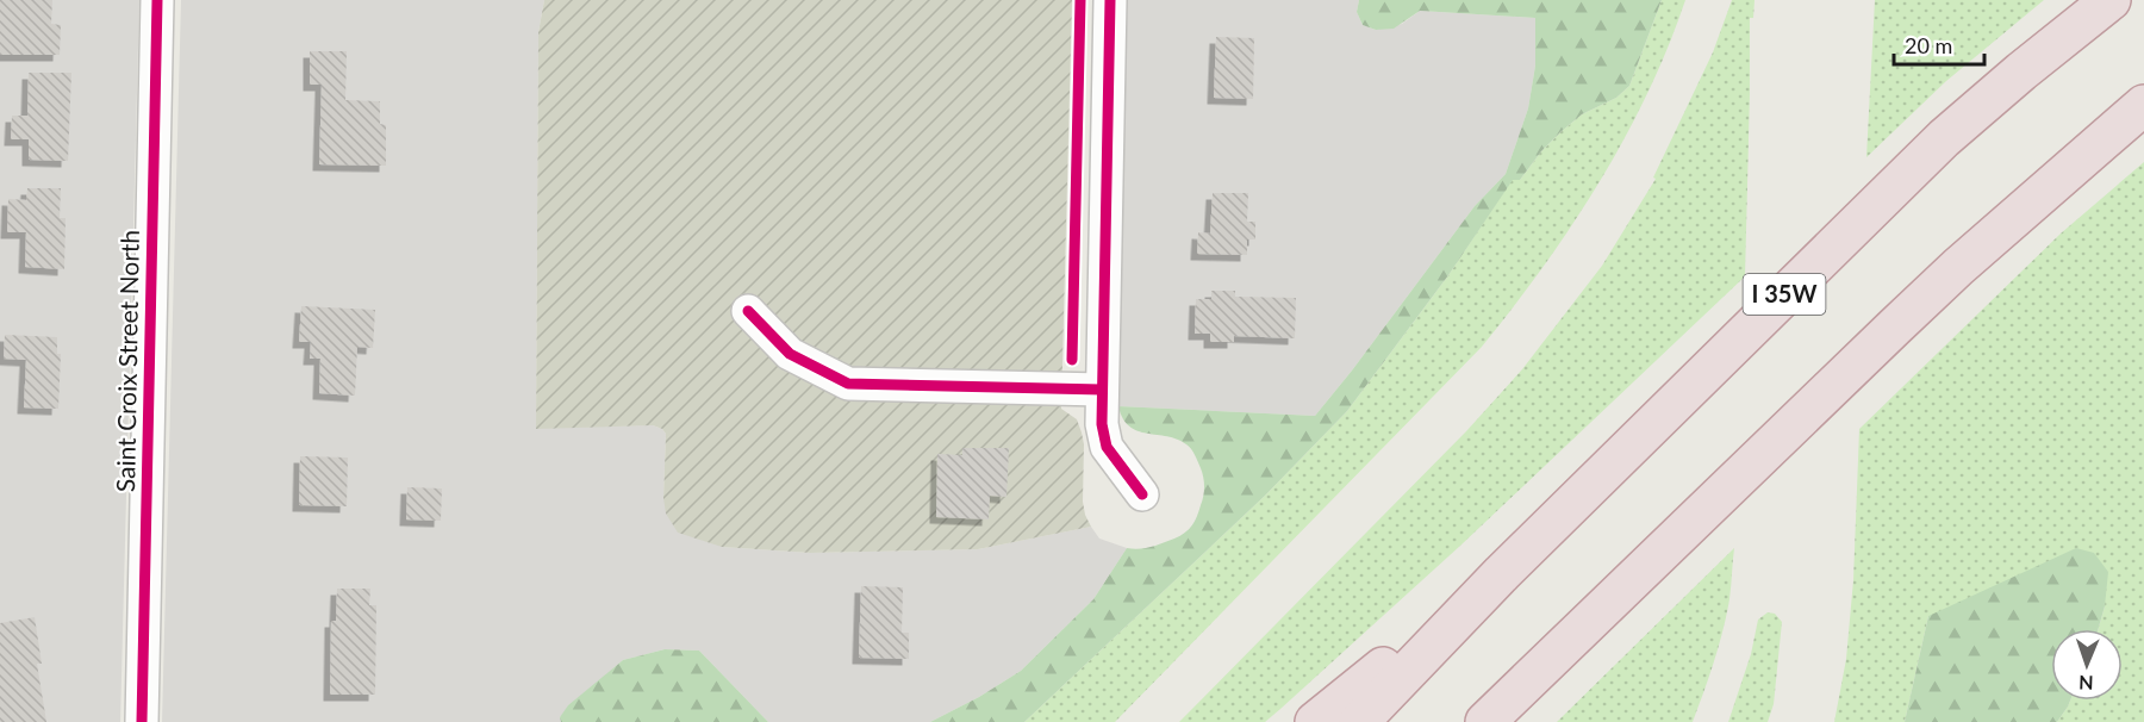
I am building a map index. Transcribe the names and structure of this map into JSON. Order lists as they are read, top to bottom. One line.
{"streets":{"highway":["I 35W"],"street":["Saint Croix Street North"]},"scale_bar":"20 m","north":"bottom"}
